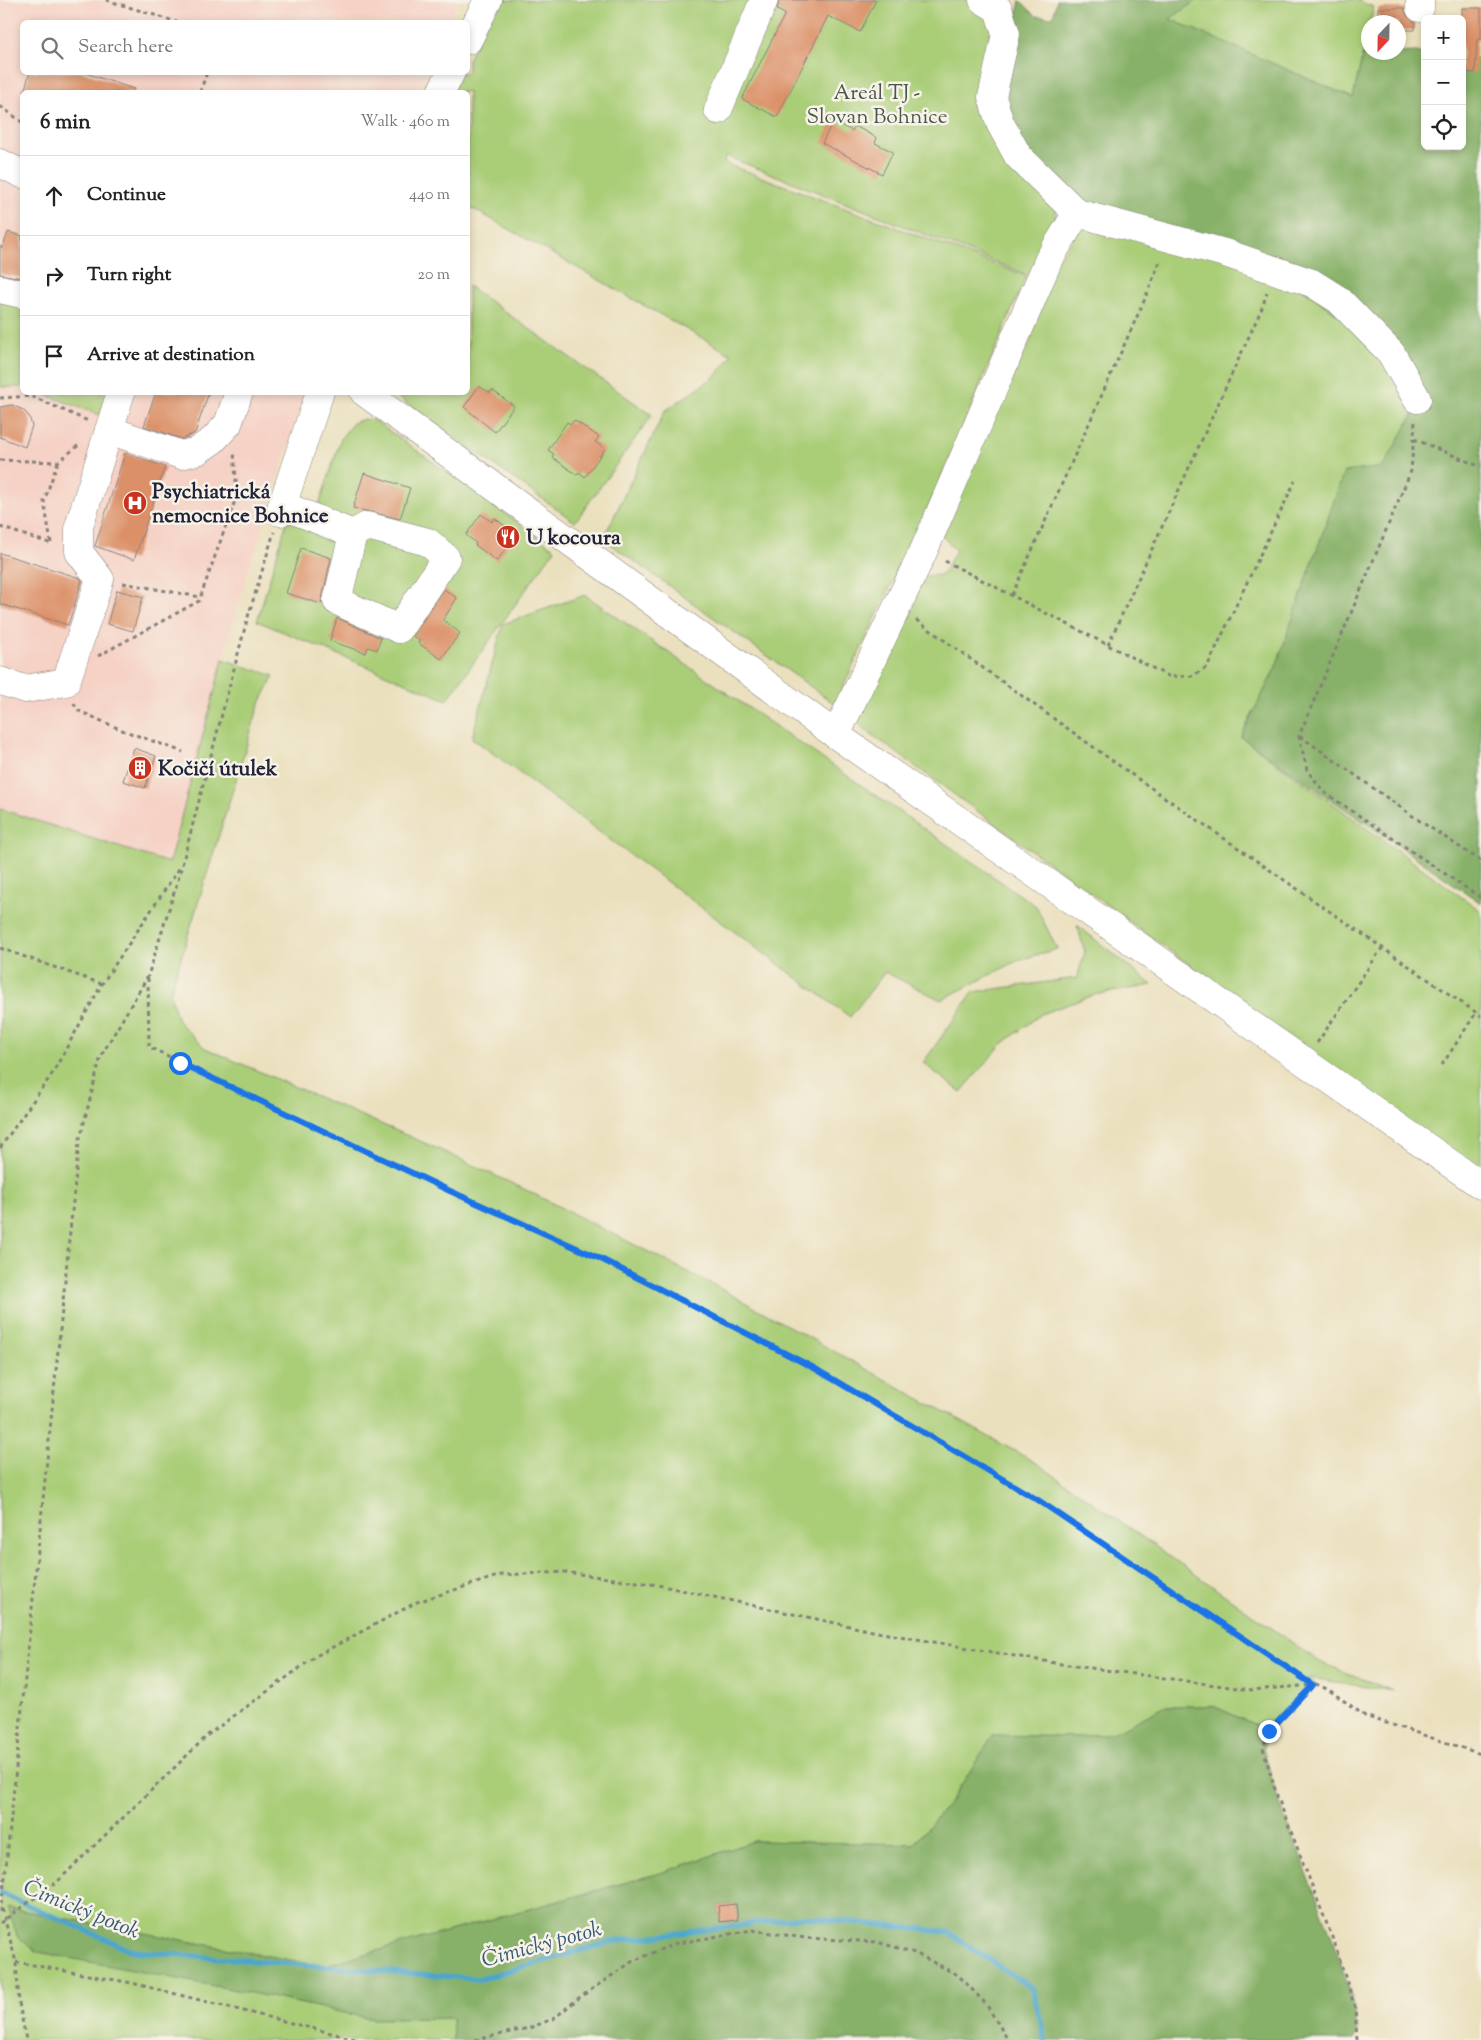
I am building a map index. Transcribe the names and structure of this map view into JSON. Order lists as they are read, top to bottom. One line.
{"water":["Čimický potok"],"parks":["Areál TJ - Slovan Bohnice"],"places":{"hospital":["Psychiatrická nemocnice Bohnice"],"restaurant":["U kocoura"],"building":["Kočičí útulek"]},"north":"bottom","page":{"map_buttons":["+","−"],"search":"Search here","heading":["6 min","Walk · 460 m"],"list":[["Continue","440 m"],["Turn right","20 m"],"Arrive at destination"]}}
